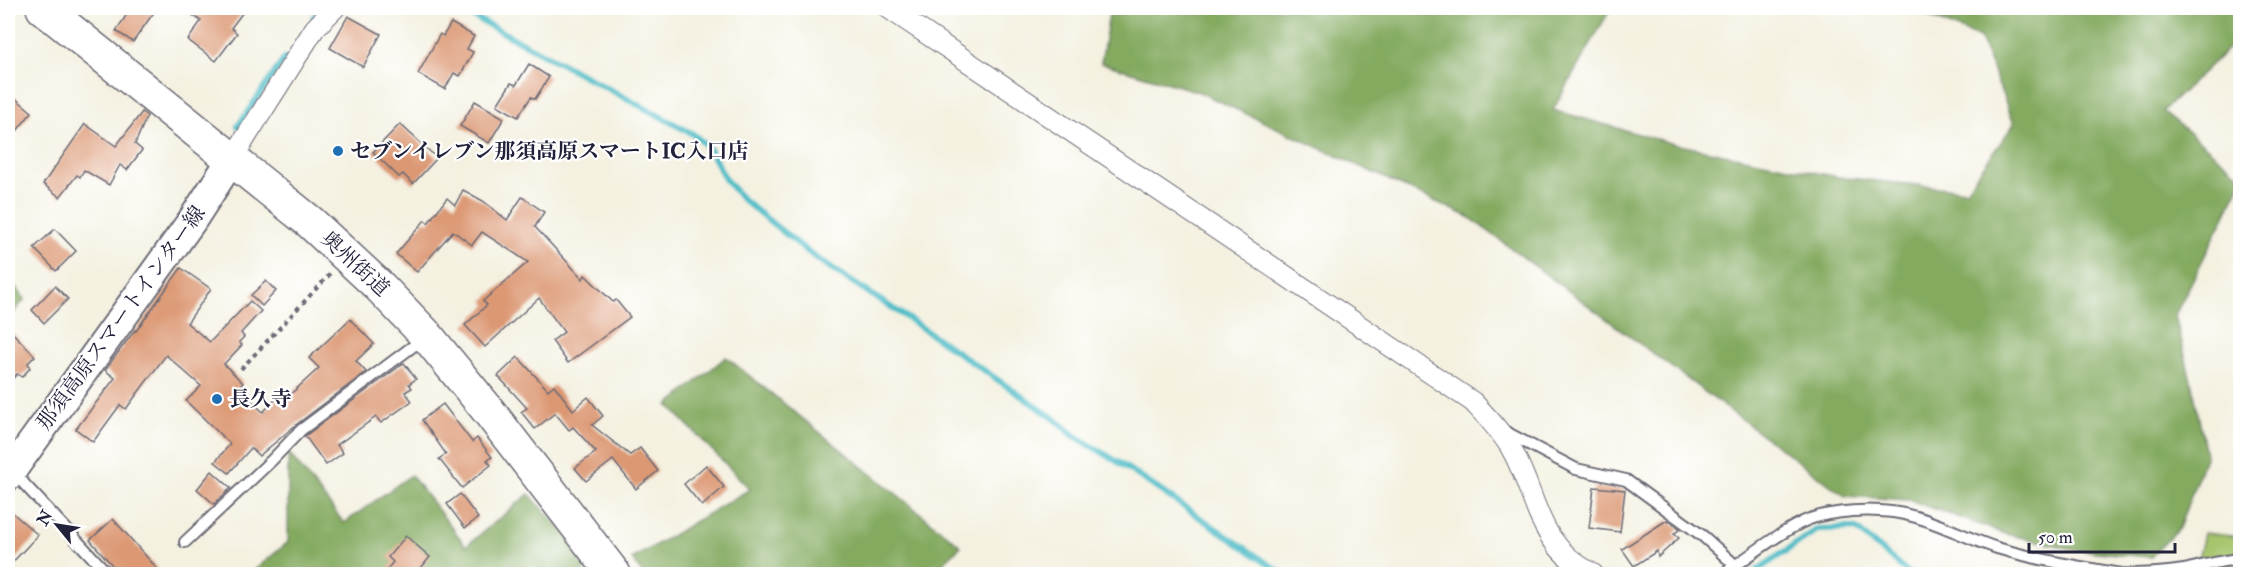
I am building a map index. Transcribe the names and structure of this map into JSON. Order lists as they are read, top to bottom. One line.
{"streets":{"highway":["奥州街道"],"main road":["那須高原スマートインター線"]},"crossings":[["奥州街道","那須高原スマートインター線"]],"places":["セブンイレブン那須高原スマートIC入口店","長久寺"],"scale_bar":"50 m","north":"top left"}
